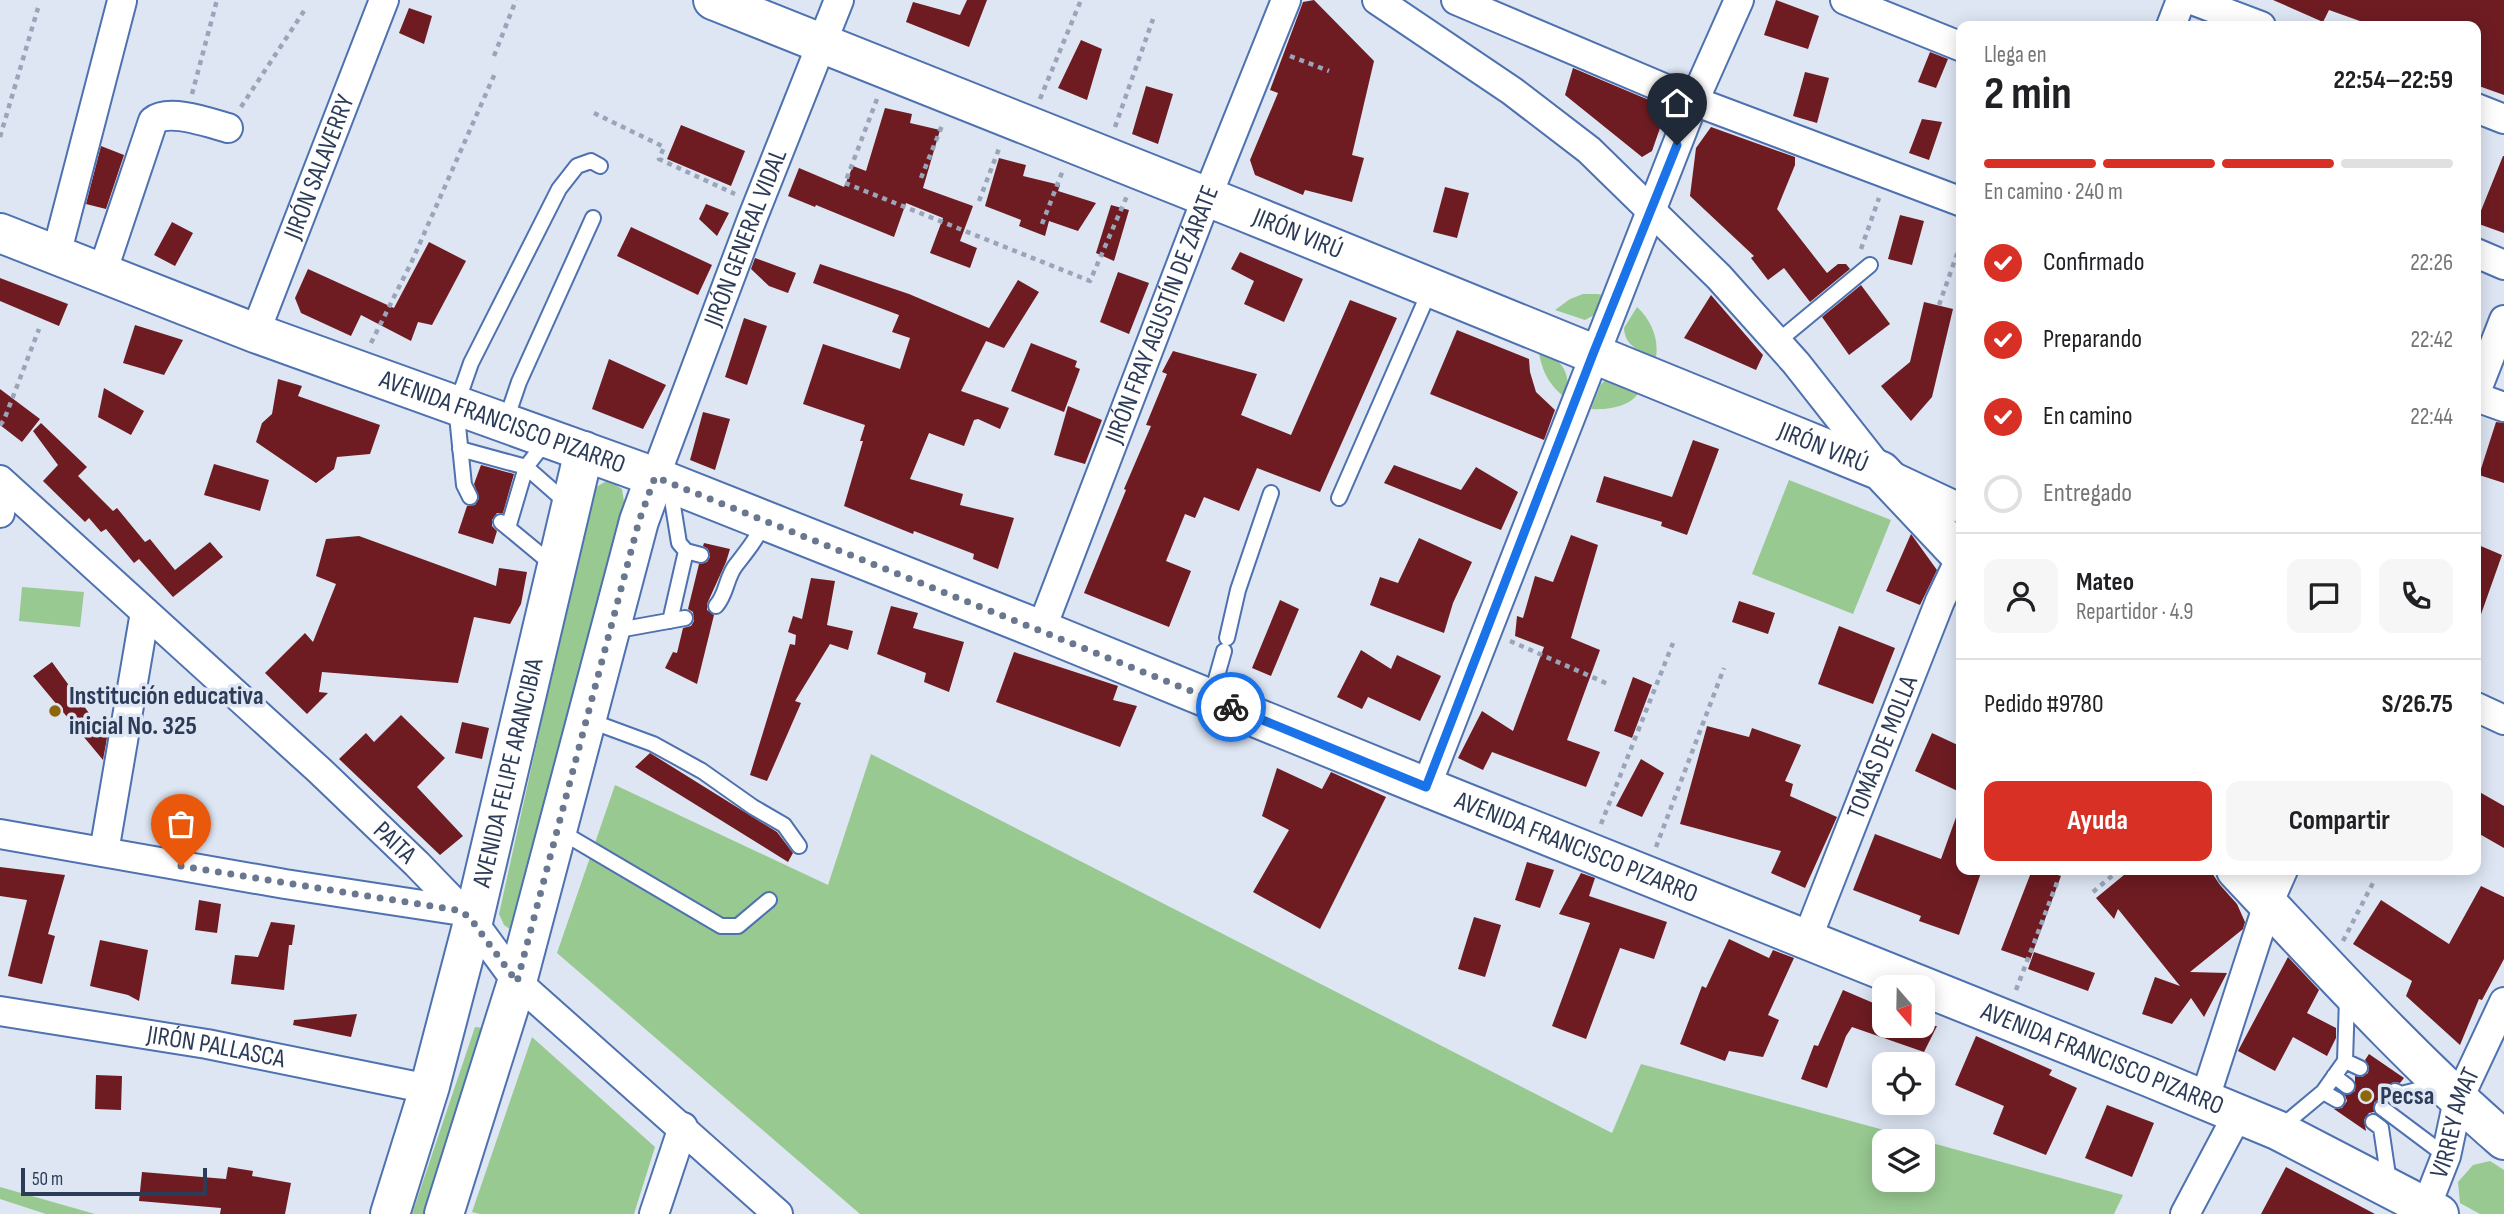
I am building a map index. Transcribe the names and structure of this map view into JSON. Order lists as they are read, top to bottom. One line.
{"streets":{"main road":["JIRÓN VIRÚ","AVENIDA FRANCISCO PIZARRO","AVENIDA FELIPE ARANCIBIA"],"street":["JIRÓN SALAVERRY","JIRÓN GENERAL VIDAL","JIRÓN FRAY AGUSTÍN DE ZÁRATE","TOMÁS DE MOLLA","PAITA","JIRÓN PALLASCA","VIRREY AMAT"]},"crossings":[["JIRÓN SALAVERRY","AVENIDA FRANCISCO PIZARRO"],["JIRÓN VIRÚ","JIRÓN GENERAL VIDAL"],["JIRÓN VIRÚ","JIRÓN FRAY AGUSTÍN DE ZÁRATE"],["JIRÓN GENERAL VIDAL","AVENIDA FRANCISCO PIZARRO"],["JIRÓN FRAY AGUSTÍN DE ZÁRATE","AVENIDA FRANCISCO PIZARRO"],["AVENIDA FRANCISCO PIZARRO","TOMÁS DE MOLLA"],["AVENIDA FRANCISCO PIZARRO","AVENIDA FELIPE ARANCIBIA"],["AVENIDA FRANCISCO PIZARRO","VIRREY AMAT"],["AVENIDA FELIPE ARANCIBIA","PAITA"],["AVENIDA FELIPE ARANCIBIA","JIRÓN PALLASCA"]],"places":["Institución educativa inicial No. 325","Pecsa"],"scale_bar":"50 m","north":"bottom","page":{"heading":["2 min","Llega en","22:54–22:59"],"panel":["Mateo","Repartidor · 4.9","Pedido #9780","S/26.75"],"bar":"En camino · 240 m","list":[["Confirmado","22:26"],["Preparando","22:42"],["En camino","22:44"],"Entregado"],"buttons":["Ayuda","Compartir"],"scale":"50 m"}}
